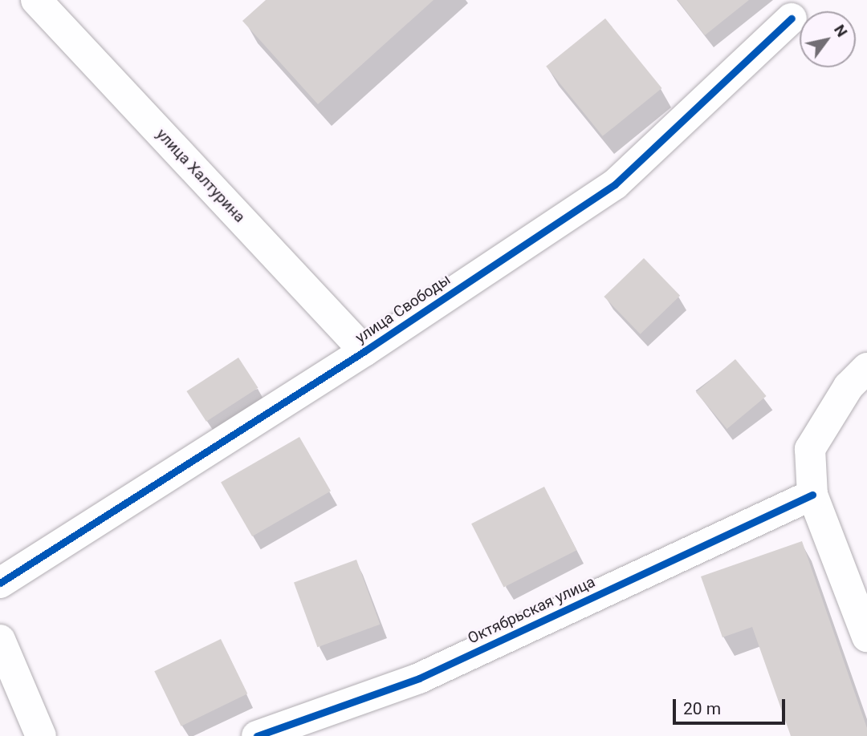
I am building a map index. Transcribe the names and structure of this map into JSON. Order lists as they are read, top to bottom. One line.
{"streets":{"street":["улица Халтурина","улица Свободы","Октябрьская улица"]},"crossings":[["улица Халтурина","улица Свободы"]],"scale_bar":"20 m","north":"top right"}
